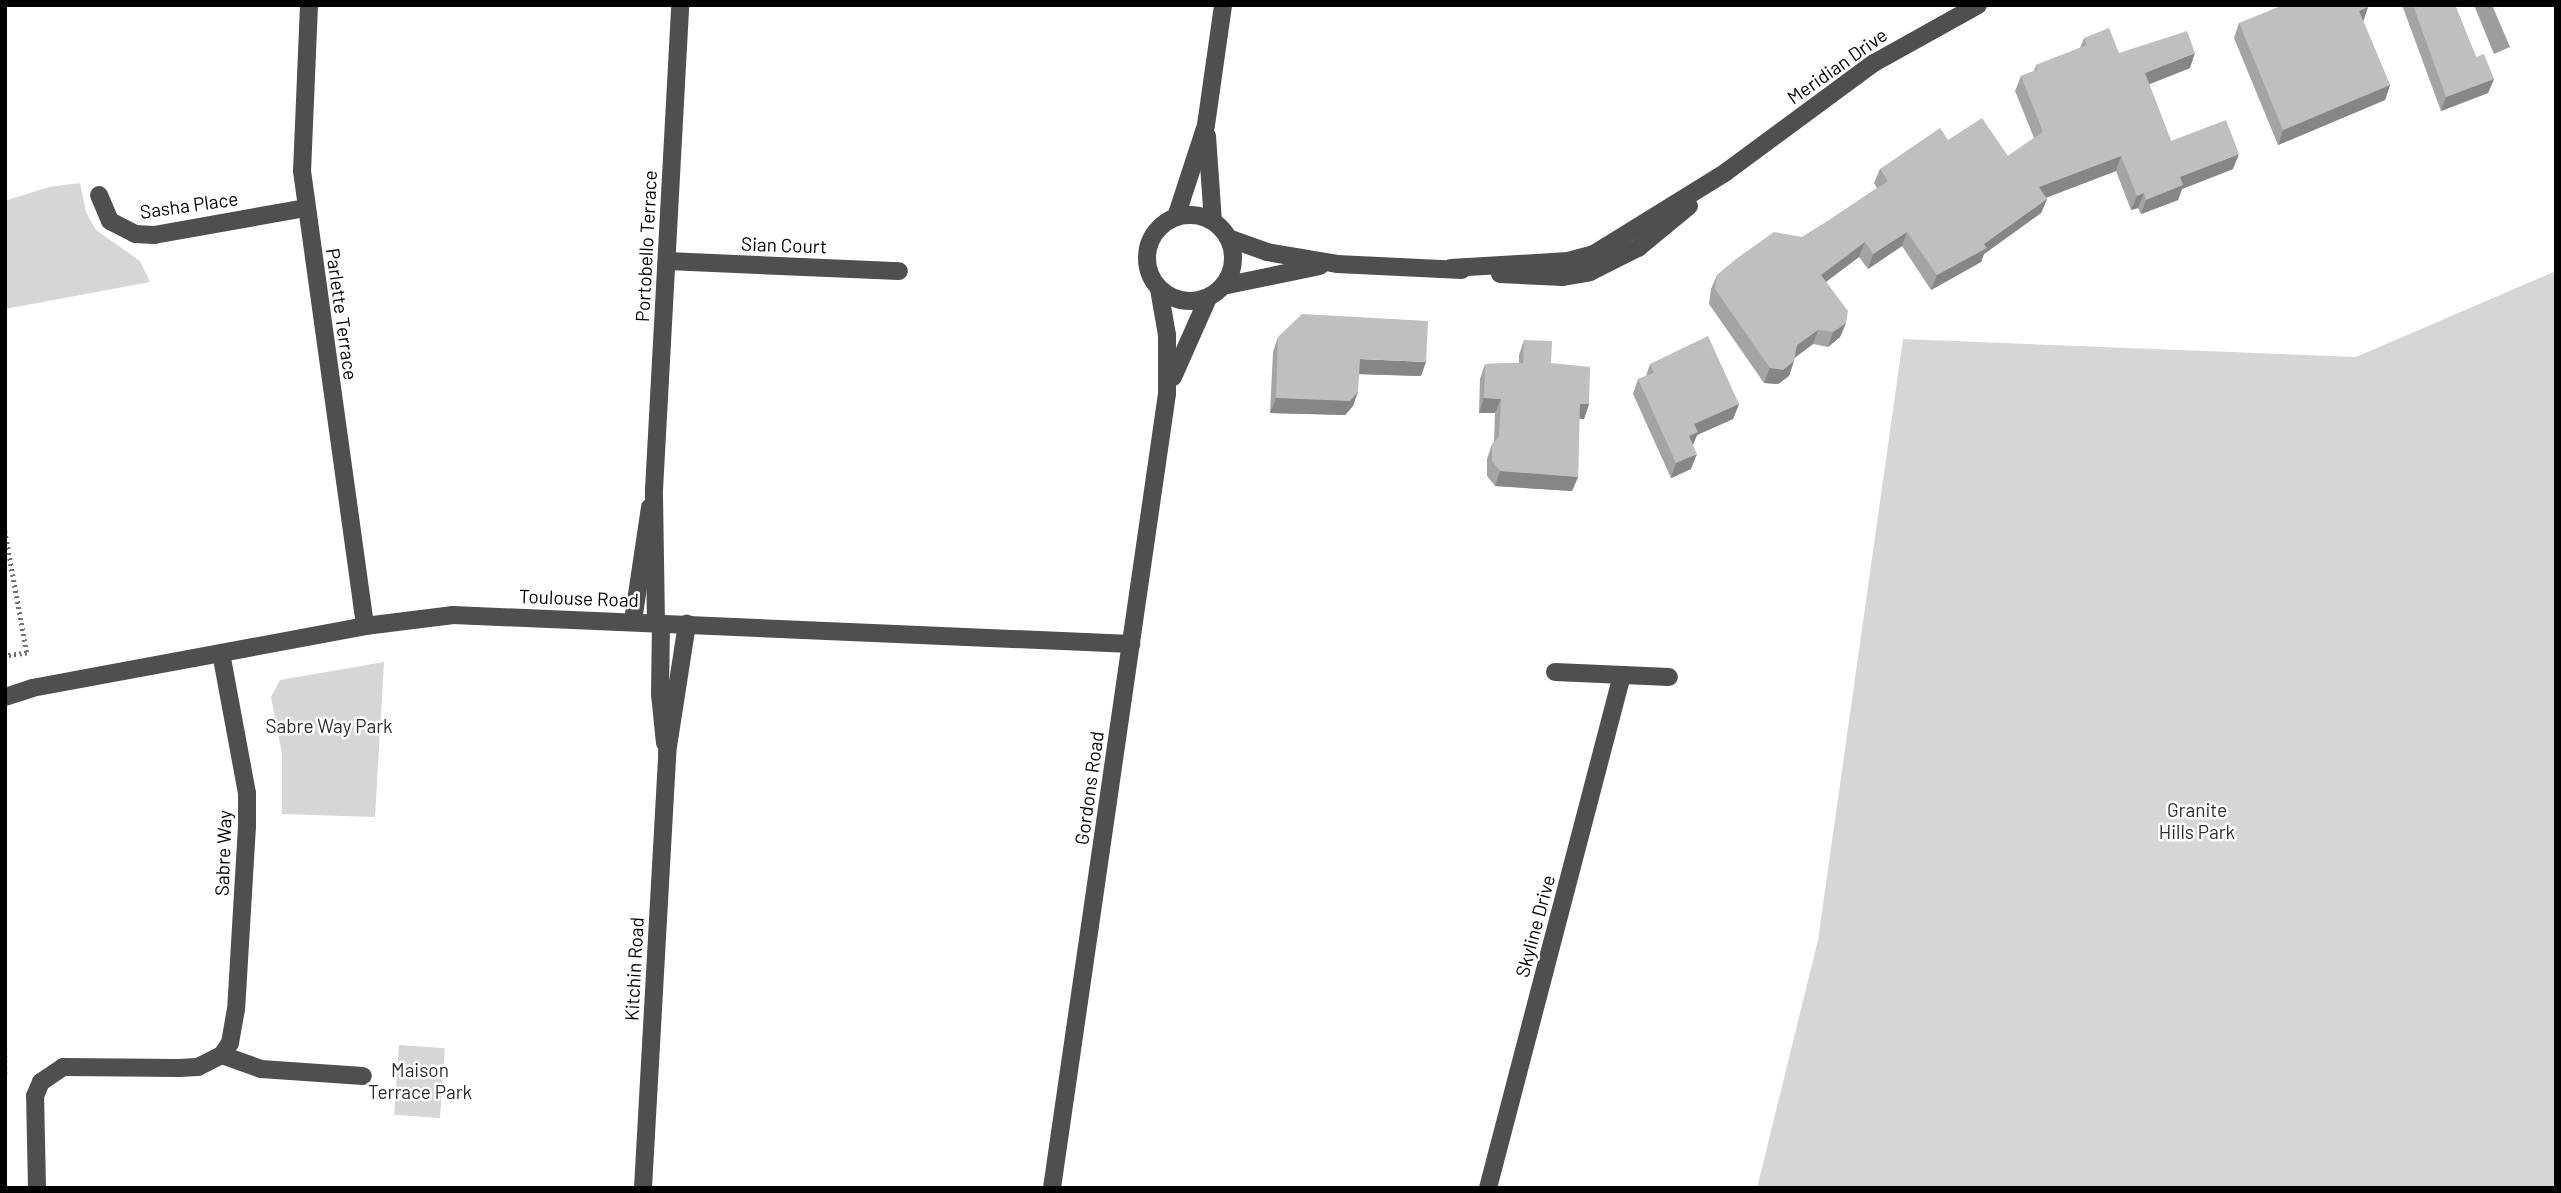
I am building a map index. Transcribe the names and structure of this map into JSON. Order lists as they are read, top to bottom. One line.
{"streets":{"street":["Meridian Drive","Sasha Place","Sian Court","Portobello Terrace","Parlette Terrace","Toulouse Road","Gordons Road","Sabre Way","Skyline Drive","Kitchin Road"]},"crossings":[["Meridian Drive","Gordons Road"],["Sasha Place","Parlette Terrace"],["Sian Court","Portobello Terrace"],["Portobello Terrace","Toulouse Road"],["Portobello Terrace","Kitchin Road"],["Parlette Terrace","Toulouse Road"],["Toulouse Road","Gordons Road"],["Toulouse Road","Sabre Way"],["Toulouse Road","Kitchin Road"]],"parks":["Sabre Way Park","Granite Hills Park","Maison Terrace Park"]}
